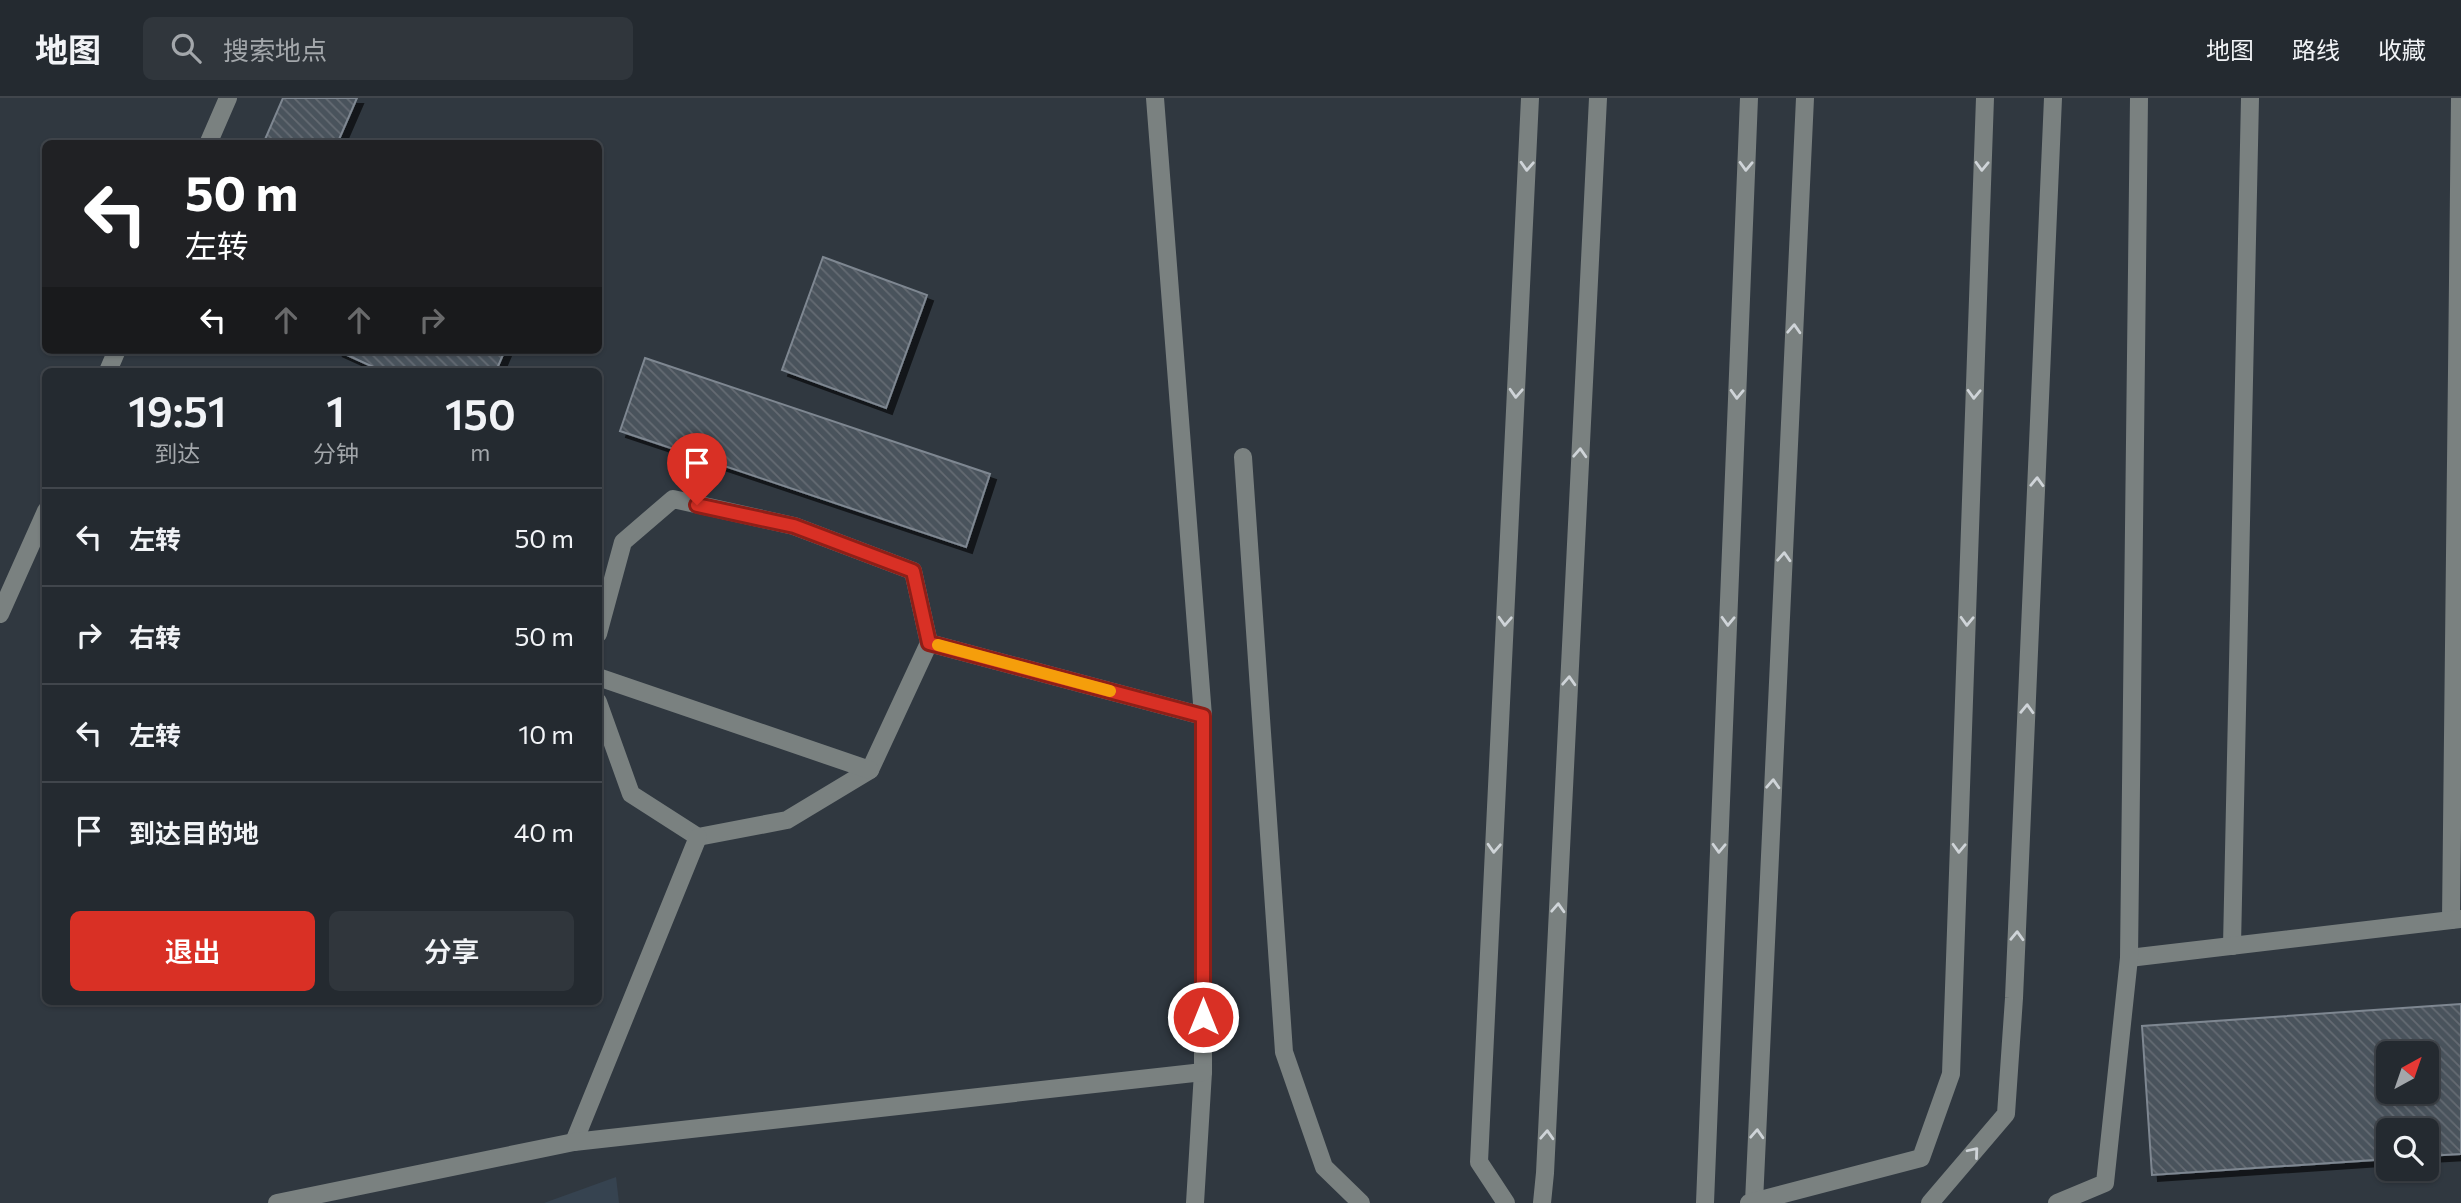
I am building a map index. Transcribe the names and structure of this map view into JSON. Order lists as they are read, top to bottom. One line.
{"north":"top right","page":{"header":"地图","search":"搜索地点","nav":["地图","路线","收藏"],"turn":["50 m","左转"],"eta":["19:51","到达","1","分钟","150","m"],"list":[{"name":"左转","value":"50 m"},{"name":"右转","value":"50 m"},{"name":"左转","value":"10 m"},{"name":"到达目的地","value":"40 m"}],"buttons":["退出","分享"]}}
